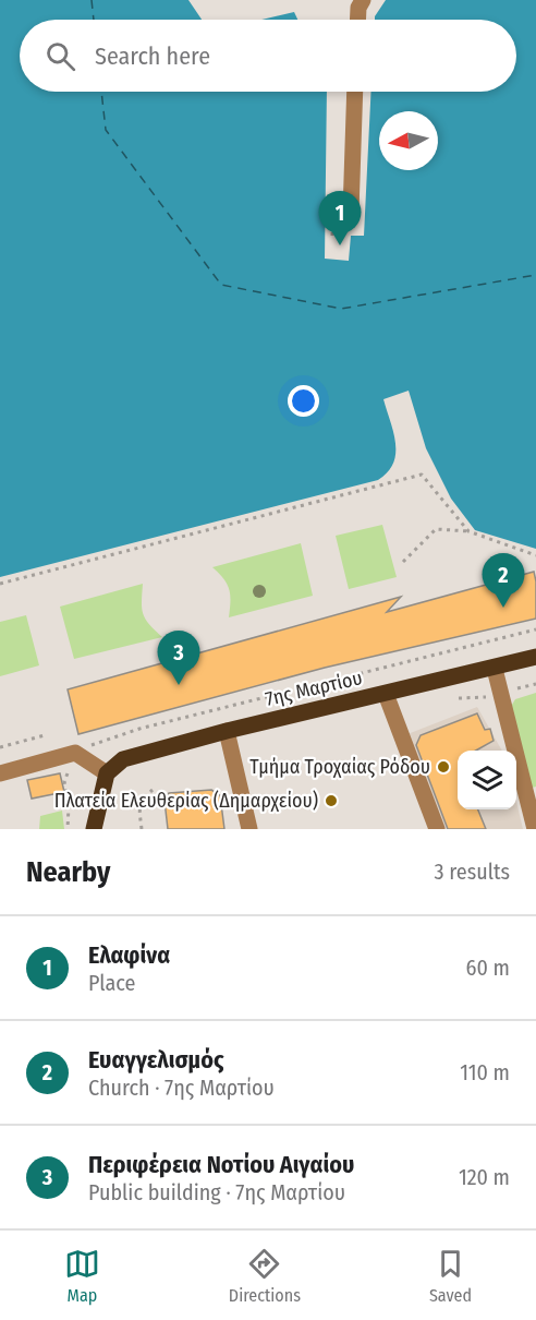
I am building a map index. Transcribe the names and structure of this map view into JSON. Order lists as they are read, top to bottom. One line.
{"streets":{"main road":["7ης Μαρτίου"]},"places":["Τμήμα Τροχαίας Ρόδου","Πλατεία Ελευθερίας (Δημαρχείου)"],"north":"left","page":{"search":"Search here","pins":["1","2","3"],"heading":["Nearby","3 results"],"list":[{"mark":"1","name":"Ελαφίνα","note":"Place","value":"60 m"},{"mark":"2","name":"Ευαγγελισμός","note":"Church · 7ης Μαρτίου","value":"110 m"},{"mark":"3","name":"Περιφέρεια Νοτίου Αιγαίου","note":"Public building · 7ης Μαρτίου","value":"120 m"}],"nav":["Map","Directions","Saved"]}}
